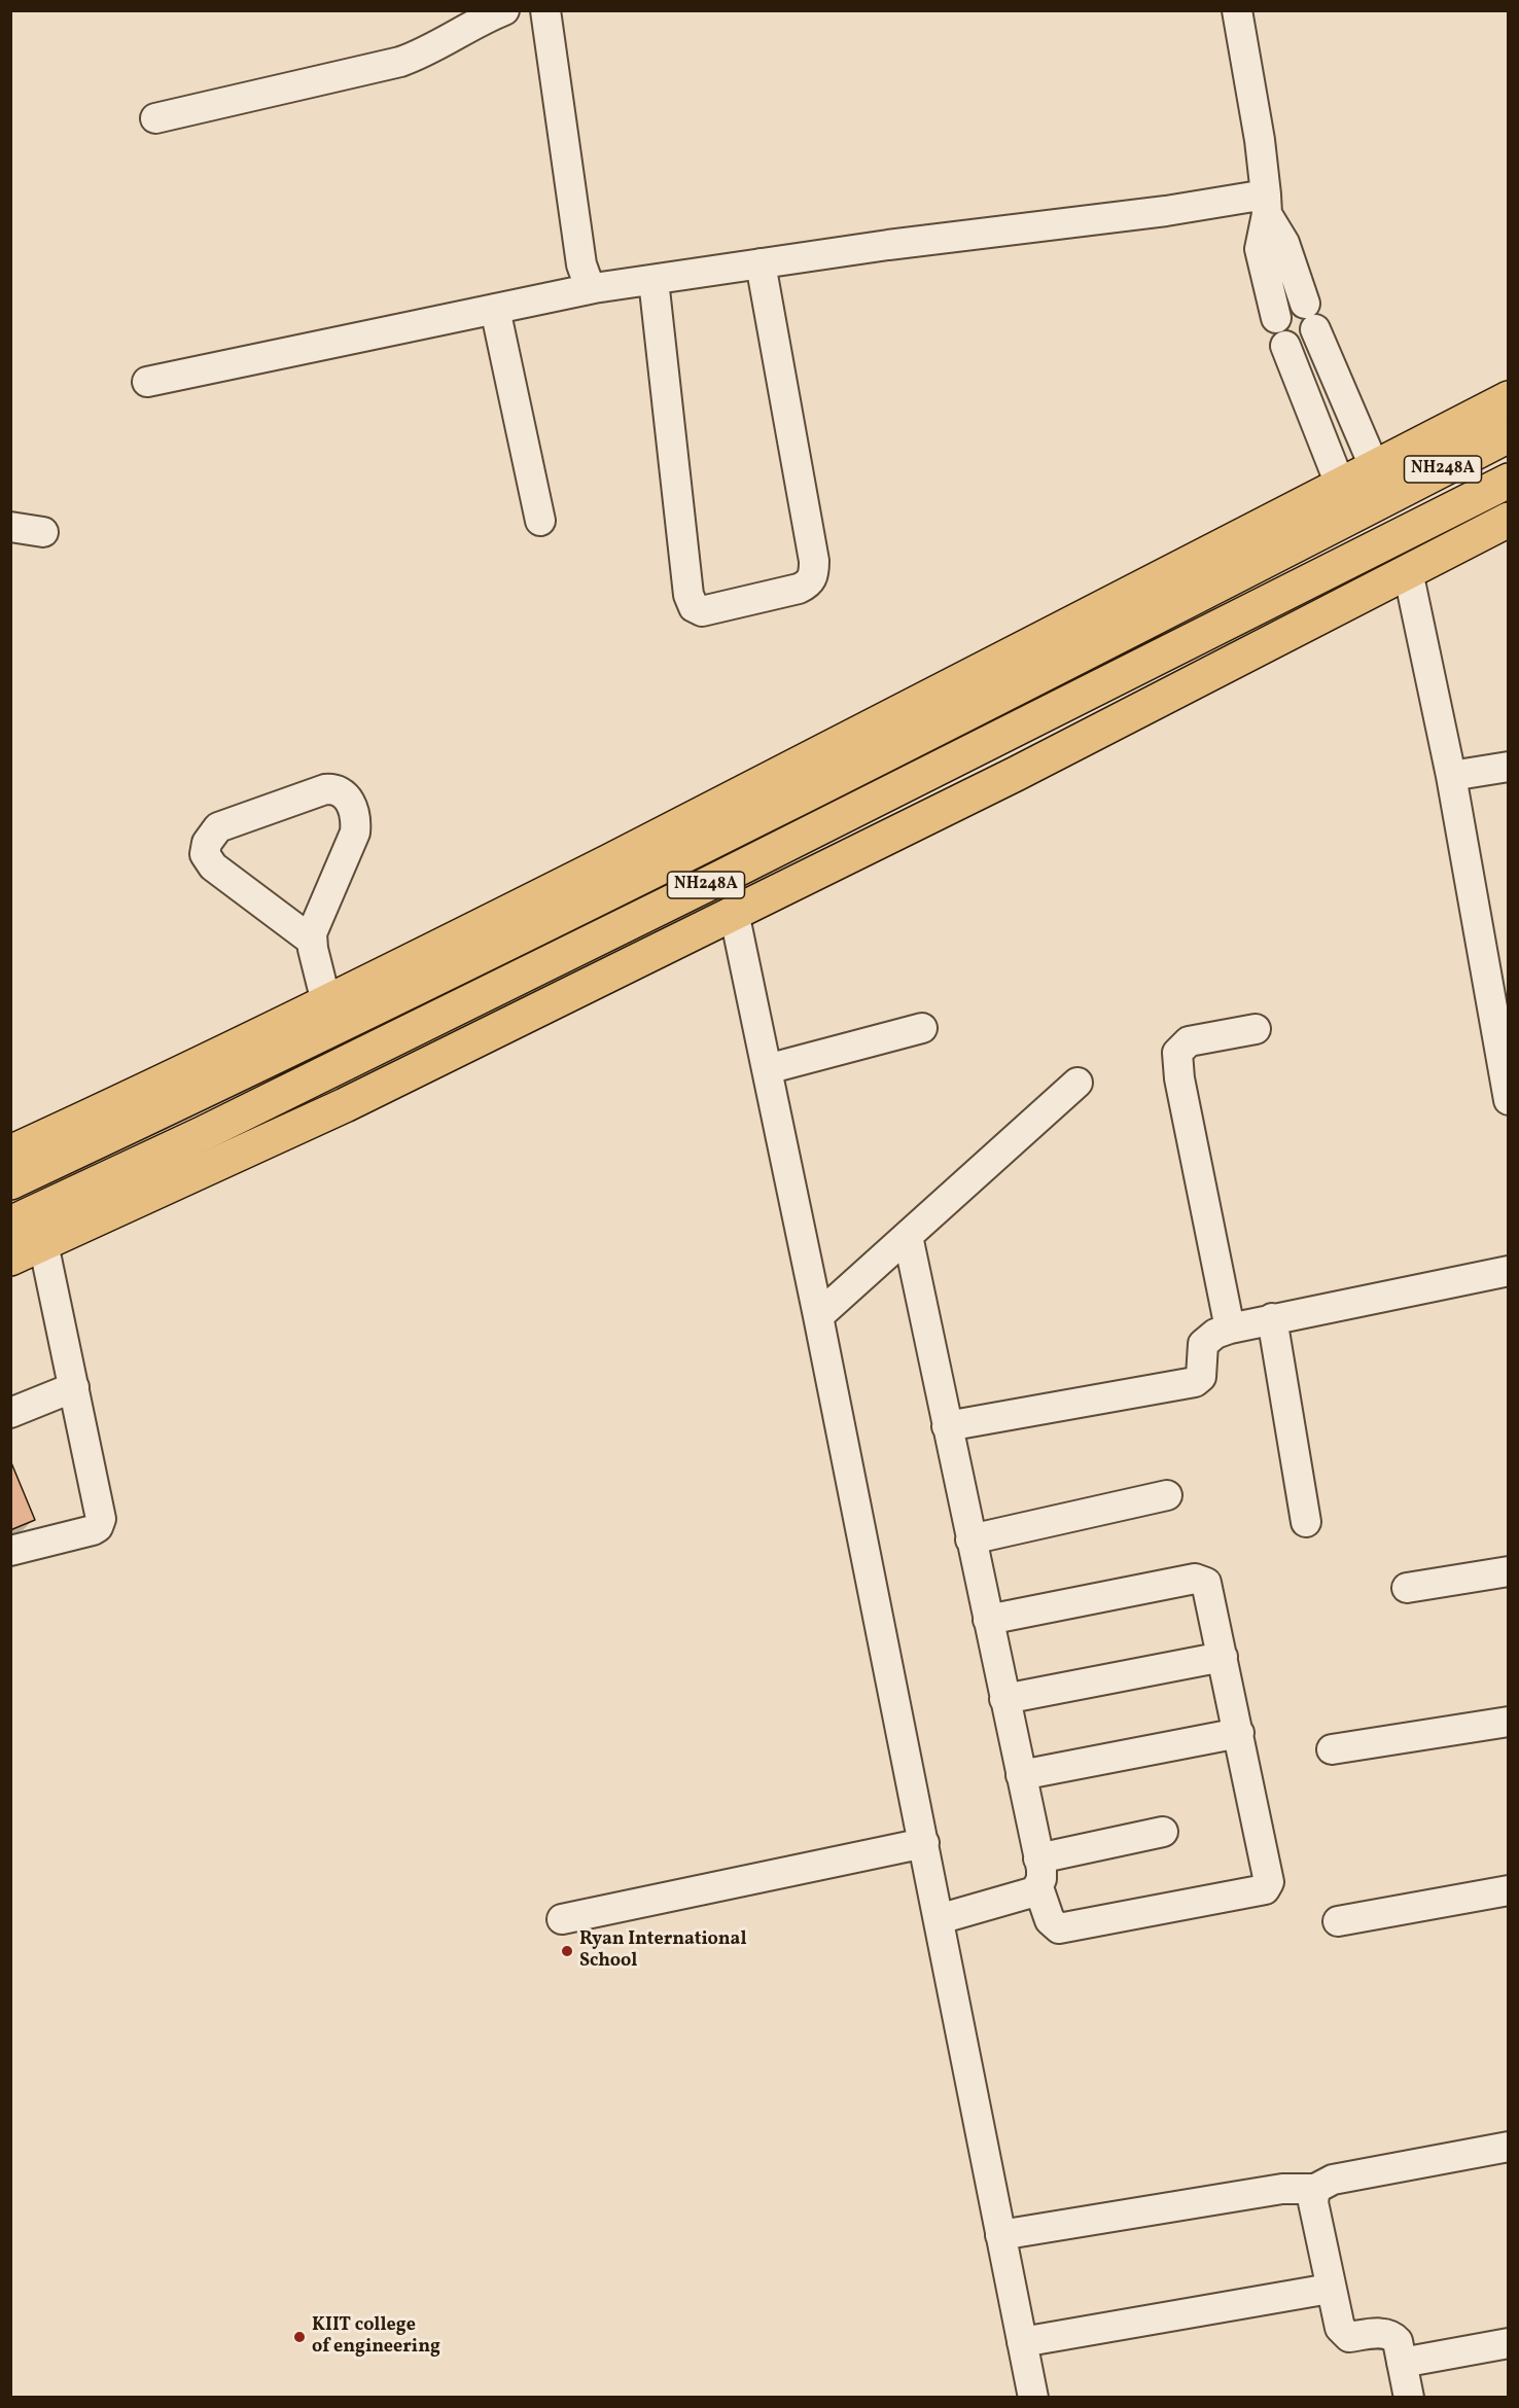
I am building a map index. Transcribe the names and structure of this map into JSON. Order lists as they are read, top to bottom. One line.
{"streets":{"main road":["NH248A"]},"places":["Ryan International School","KIIT college of engineering"]}
